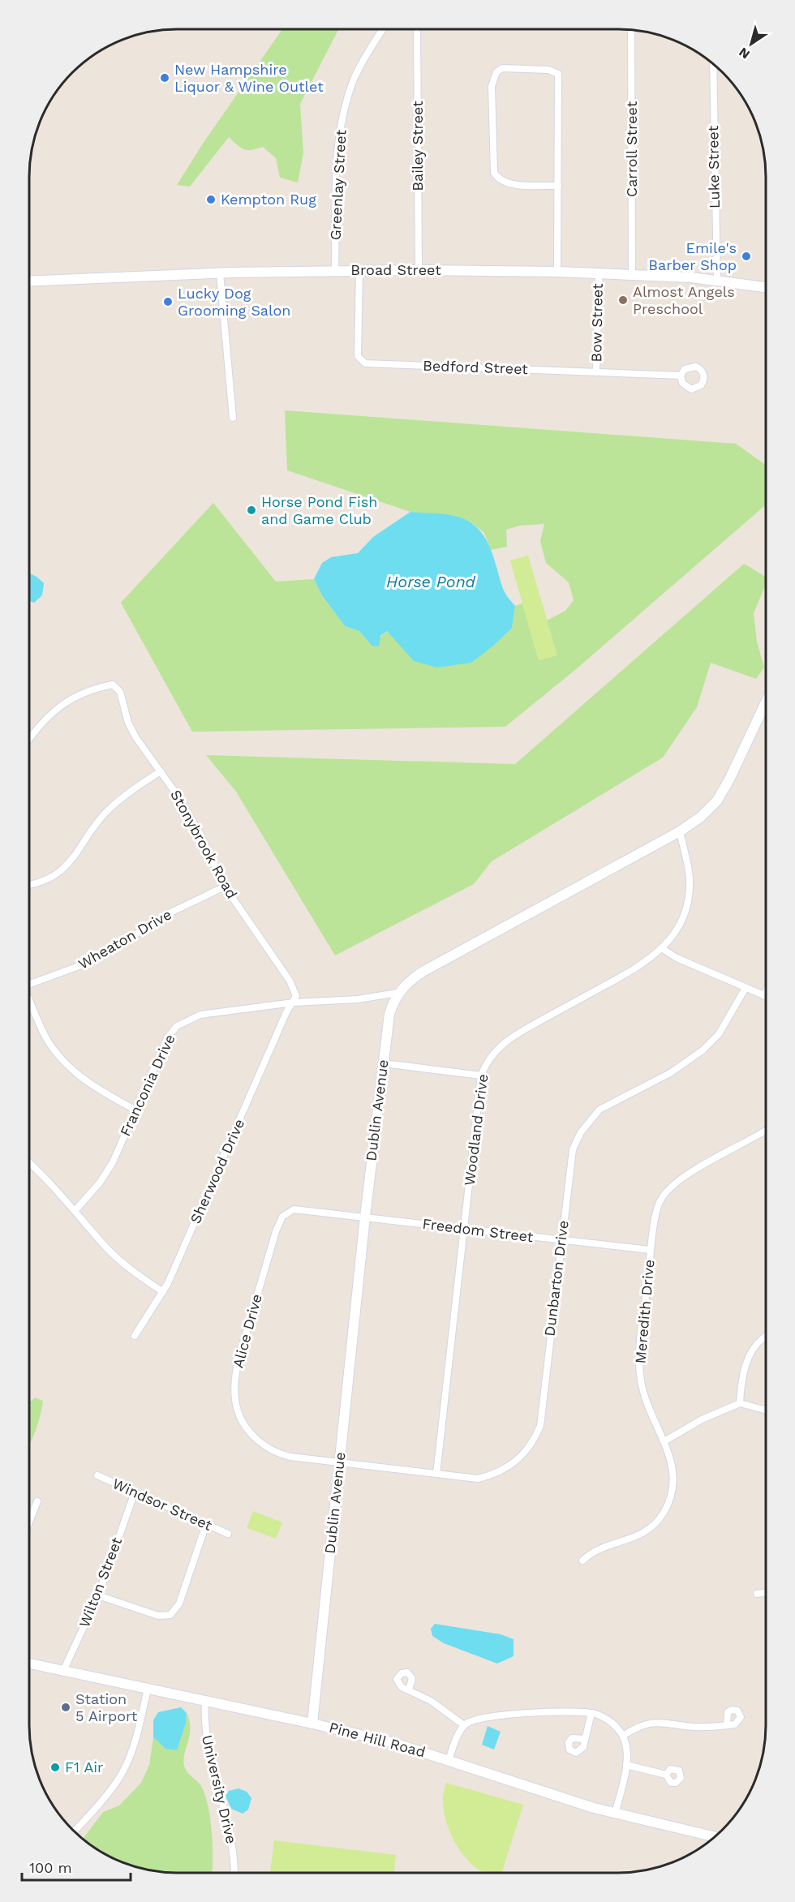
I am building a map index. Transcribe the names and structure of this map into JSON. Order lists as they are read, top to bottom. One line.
{"streets":{"street":["Bailey Street","Carroll Street","Luke Street","Greenlay Street","Broad Street","Bow Street","Bedford Street","Stonybrook Road","Wheaton Drive","Franconia Drive","Dublin Avenue","Woodland Drive","Sherwood Drive","Freedom Street","Dunbarton Drive","Meredith Drive","Alice Drive","Windsor Street","Wilton Street","Pine Hill Road","University Drive"]},"crossings":[["Bailey Street","Broad Street"],["Carroll Street","Broad Street"],["Luke Street","Broad Street"],["Greenlay Street","Broad Street"],["Broad Street","Bow Street"],["Broad Street","Bedford Street"],["Bow Street","Bedford Street"],["Stonybrook Road","Wheaton Drive"],["Stonybrook Road","Franconia Drive"],["Stonybrook Road","Sherwood Drive"],["Franconia Drive","Dublin Avenue"],["Franconia Drive","Sherwood Drive"],["Dublin Avenue","Woodland Drive"],["Dublin Avenue","Freedom Street"],["Dublin Avenue","Dunbarton Drive"],["Dublin Avenue","Alice Drive"],["Dublin Avenue","Pine Hill Road"],["Woodland Drive","Freedom Street"],["Woodland Drive","Dunbarton Drive"],["Freedom Street","Dunbarton Drive"],["Freedom Street","Meredith Drive"],["Freedom Street","Alice Drive"],["Dunbarton Drive","Alice Drive"],["Windsor Street","Wilton Street"],["Wilton Street","Pine Hill Road"],["Pine Hill Road","University Drive"]],"water":["Horse Pond"],"places":["New Hampshire Liquor & Wine Outlet","Kempton Rug","Emile's Barber Shop","Almost Angels Preschool","Lucky Dog Grooming Salon","Horse Pond Fish and Game Club","Station 5 Airport","F1 Air"],"scale_bar":"100 m","north":"bottom left"}
